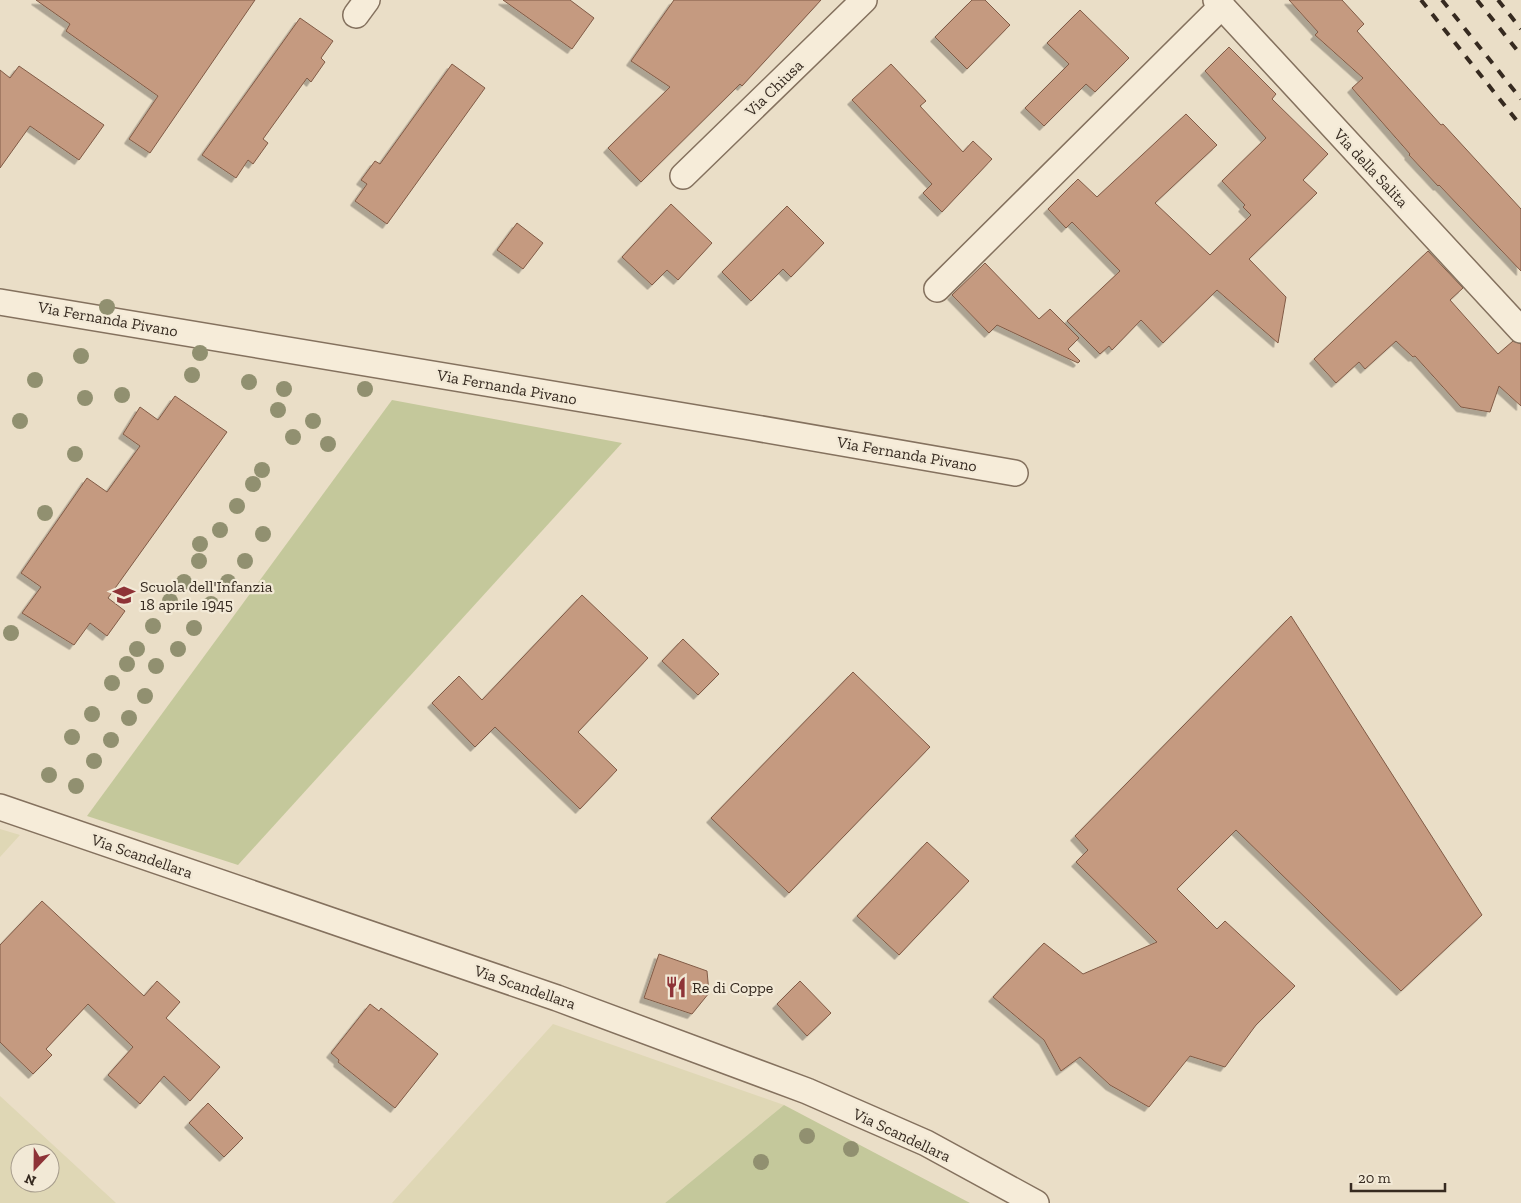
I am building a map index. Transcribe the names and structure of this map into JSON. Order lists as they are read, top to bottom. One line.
{"streets":{"street":["Via Chiusa","Via della Salita","Via Fernanda Pivano","Via Scandellara"]},"places":{"school or university":["Scuola dell'Infanzia 18 aprile 1945"],"restaurant":["Re di Coppe"]},"scale_bar":"20 m","north":"bottom"}
